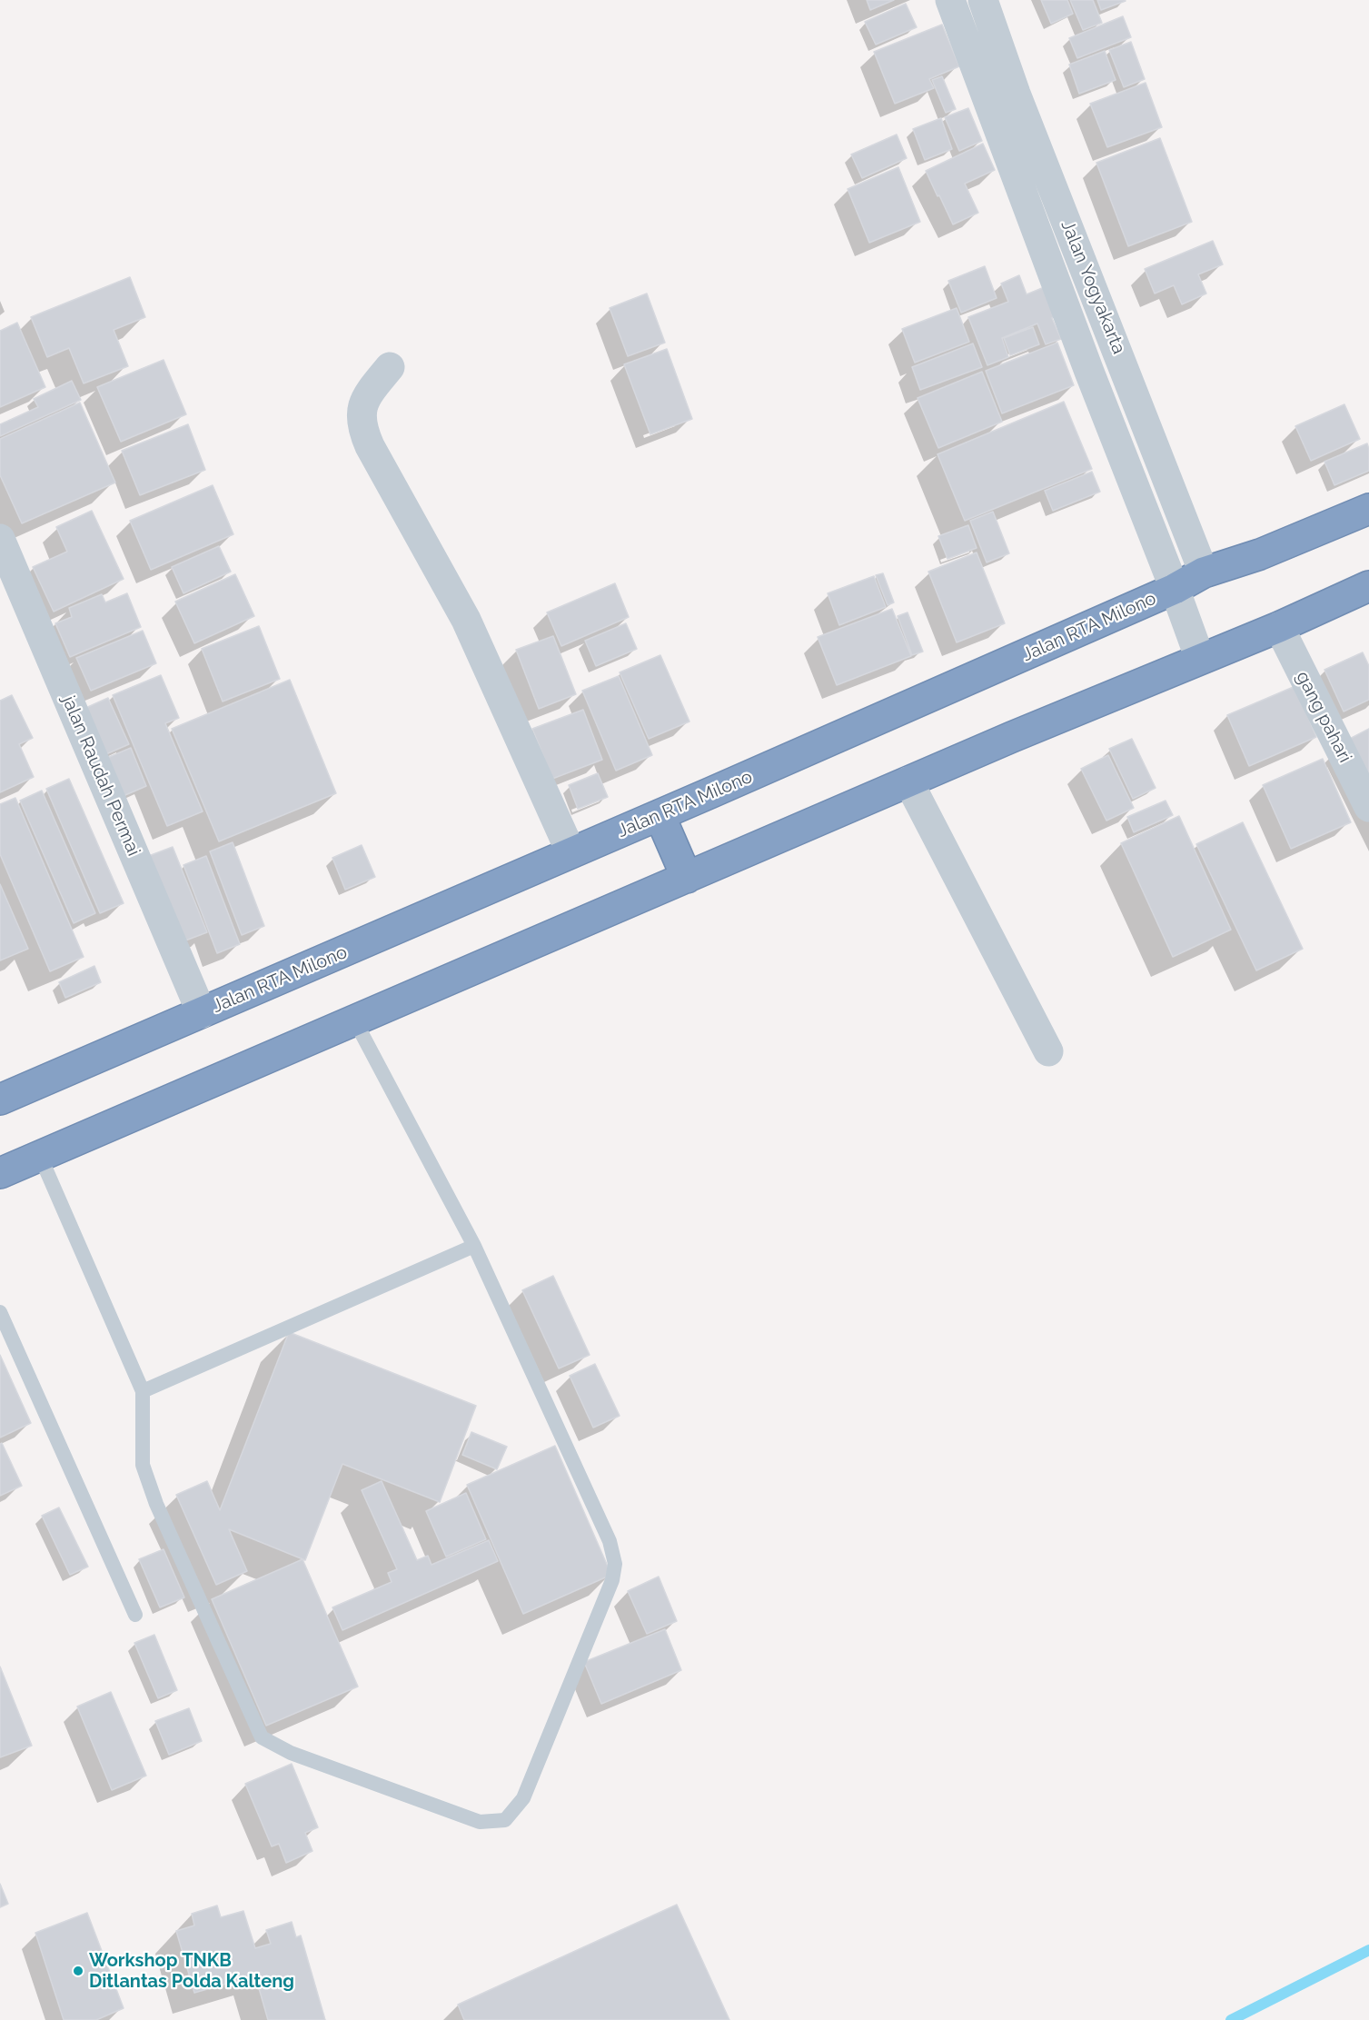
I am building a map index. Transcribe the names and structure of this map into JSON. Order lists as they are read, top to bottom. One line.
{"streets":{"highway":["Jalan RTA Milono"],"street":["Jalan Yogyakarta","gang pahari","jalan Raudah Permai"]},"crossings":[["Jalan Yogyakarta","Jalan RTA Milono"],["Jalan RTA Milono","jalan Raudah Permai"]],"places":["Workshop TNKB Ditlantas Polda Kalteng"]}
